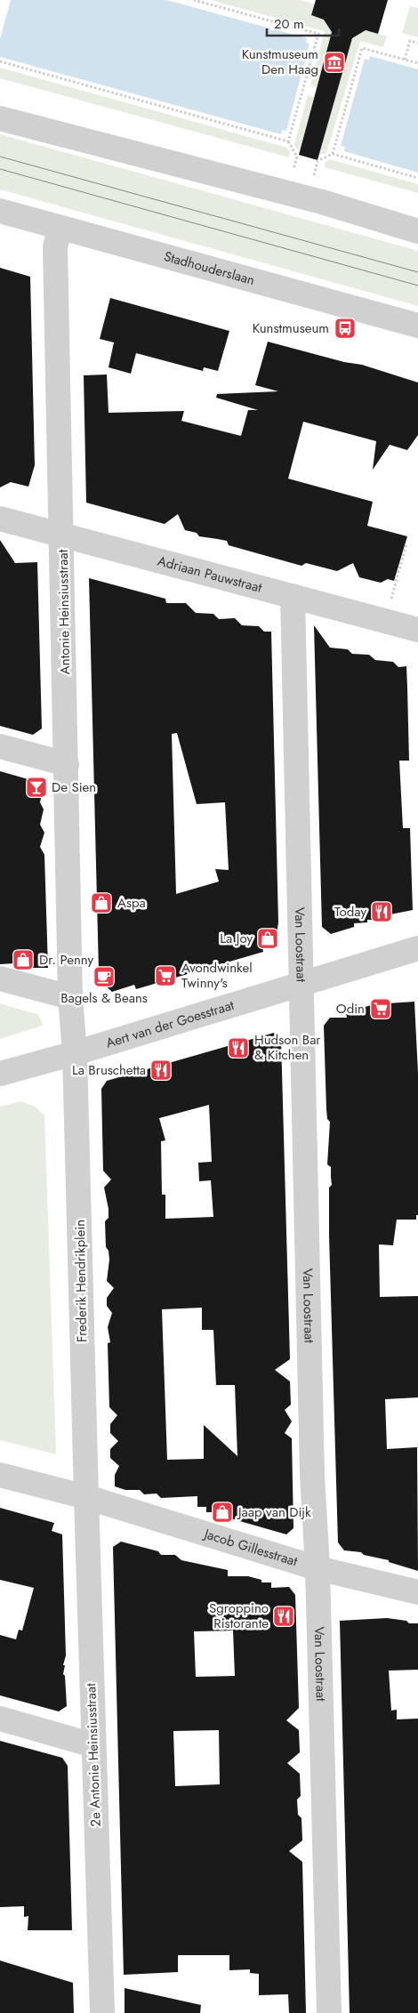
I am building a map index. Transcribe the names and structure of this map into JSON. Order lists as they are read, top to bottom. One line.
{"streets":{"street":["Stadhouderslaan","Adriaan Pauwstraat","Antonie Heinsiusstraat","Van Loostraat","Aert van der Goesstraat","Frederik Hendrikplein","Jacob Gillesstraat","2e Antonie Heinsiusstraat"]},"crossings":[["Stadhouderslaan","Antonie Heinsiusstraat"],["Adriaan Pauwstraat","Antonie Heinsiusstraat"],["Adriaan Pauwstraat","Van Loostraat"],["Antonie Heinsiusstraat","Frederik Hendrikplein"],["Van Loostraat","Aert van der Goesstraat"],["Van Loostraat","Jacob Gillesstraat"],["Aert van der Goesstraat","Frederik Hendrikplein"],["Frederik Hendrikplein","Jacob Gillesstraat"],["Frederik Hendrikplein","2e Antonie Heinsiusstraat"],["Jacob Gillesstraat","2e Antonie Heinsiusstraat"]],"places":{"museum":["Kunstmuseum Den Haag"],"bus stop":["Kunstmuseum"],"bar":["De Sien"],"shop":["Aspa","La Joy","Dr. Penny","Jaap van Dijk"],"restaurant":["Today","Hudson Bar & Kitchen","La Bruschetta","Sgroppino Ristorante"],"supermarket":["Avondwinkel Twinny's","Odin"],"cafe":["Bagels & Beans"]},"scale_bar":"20 m"}
